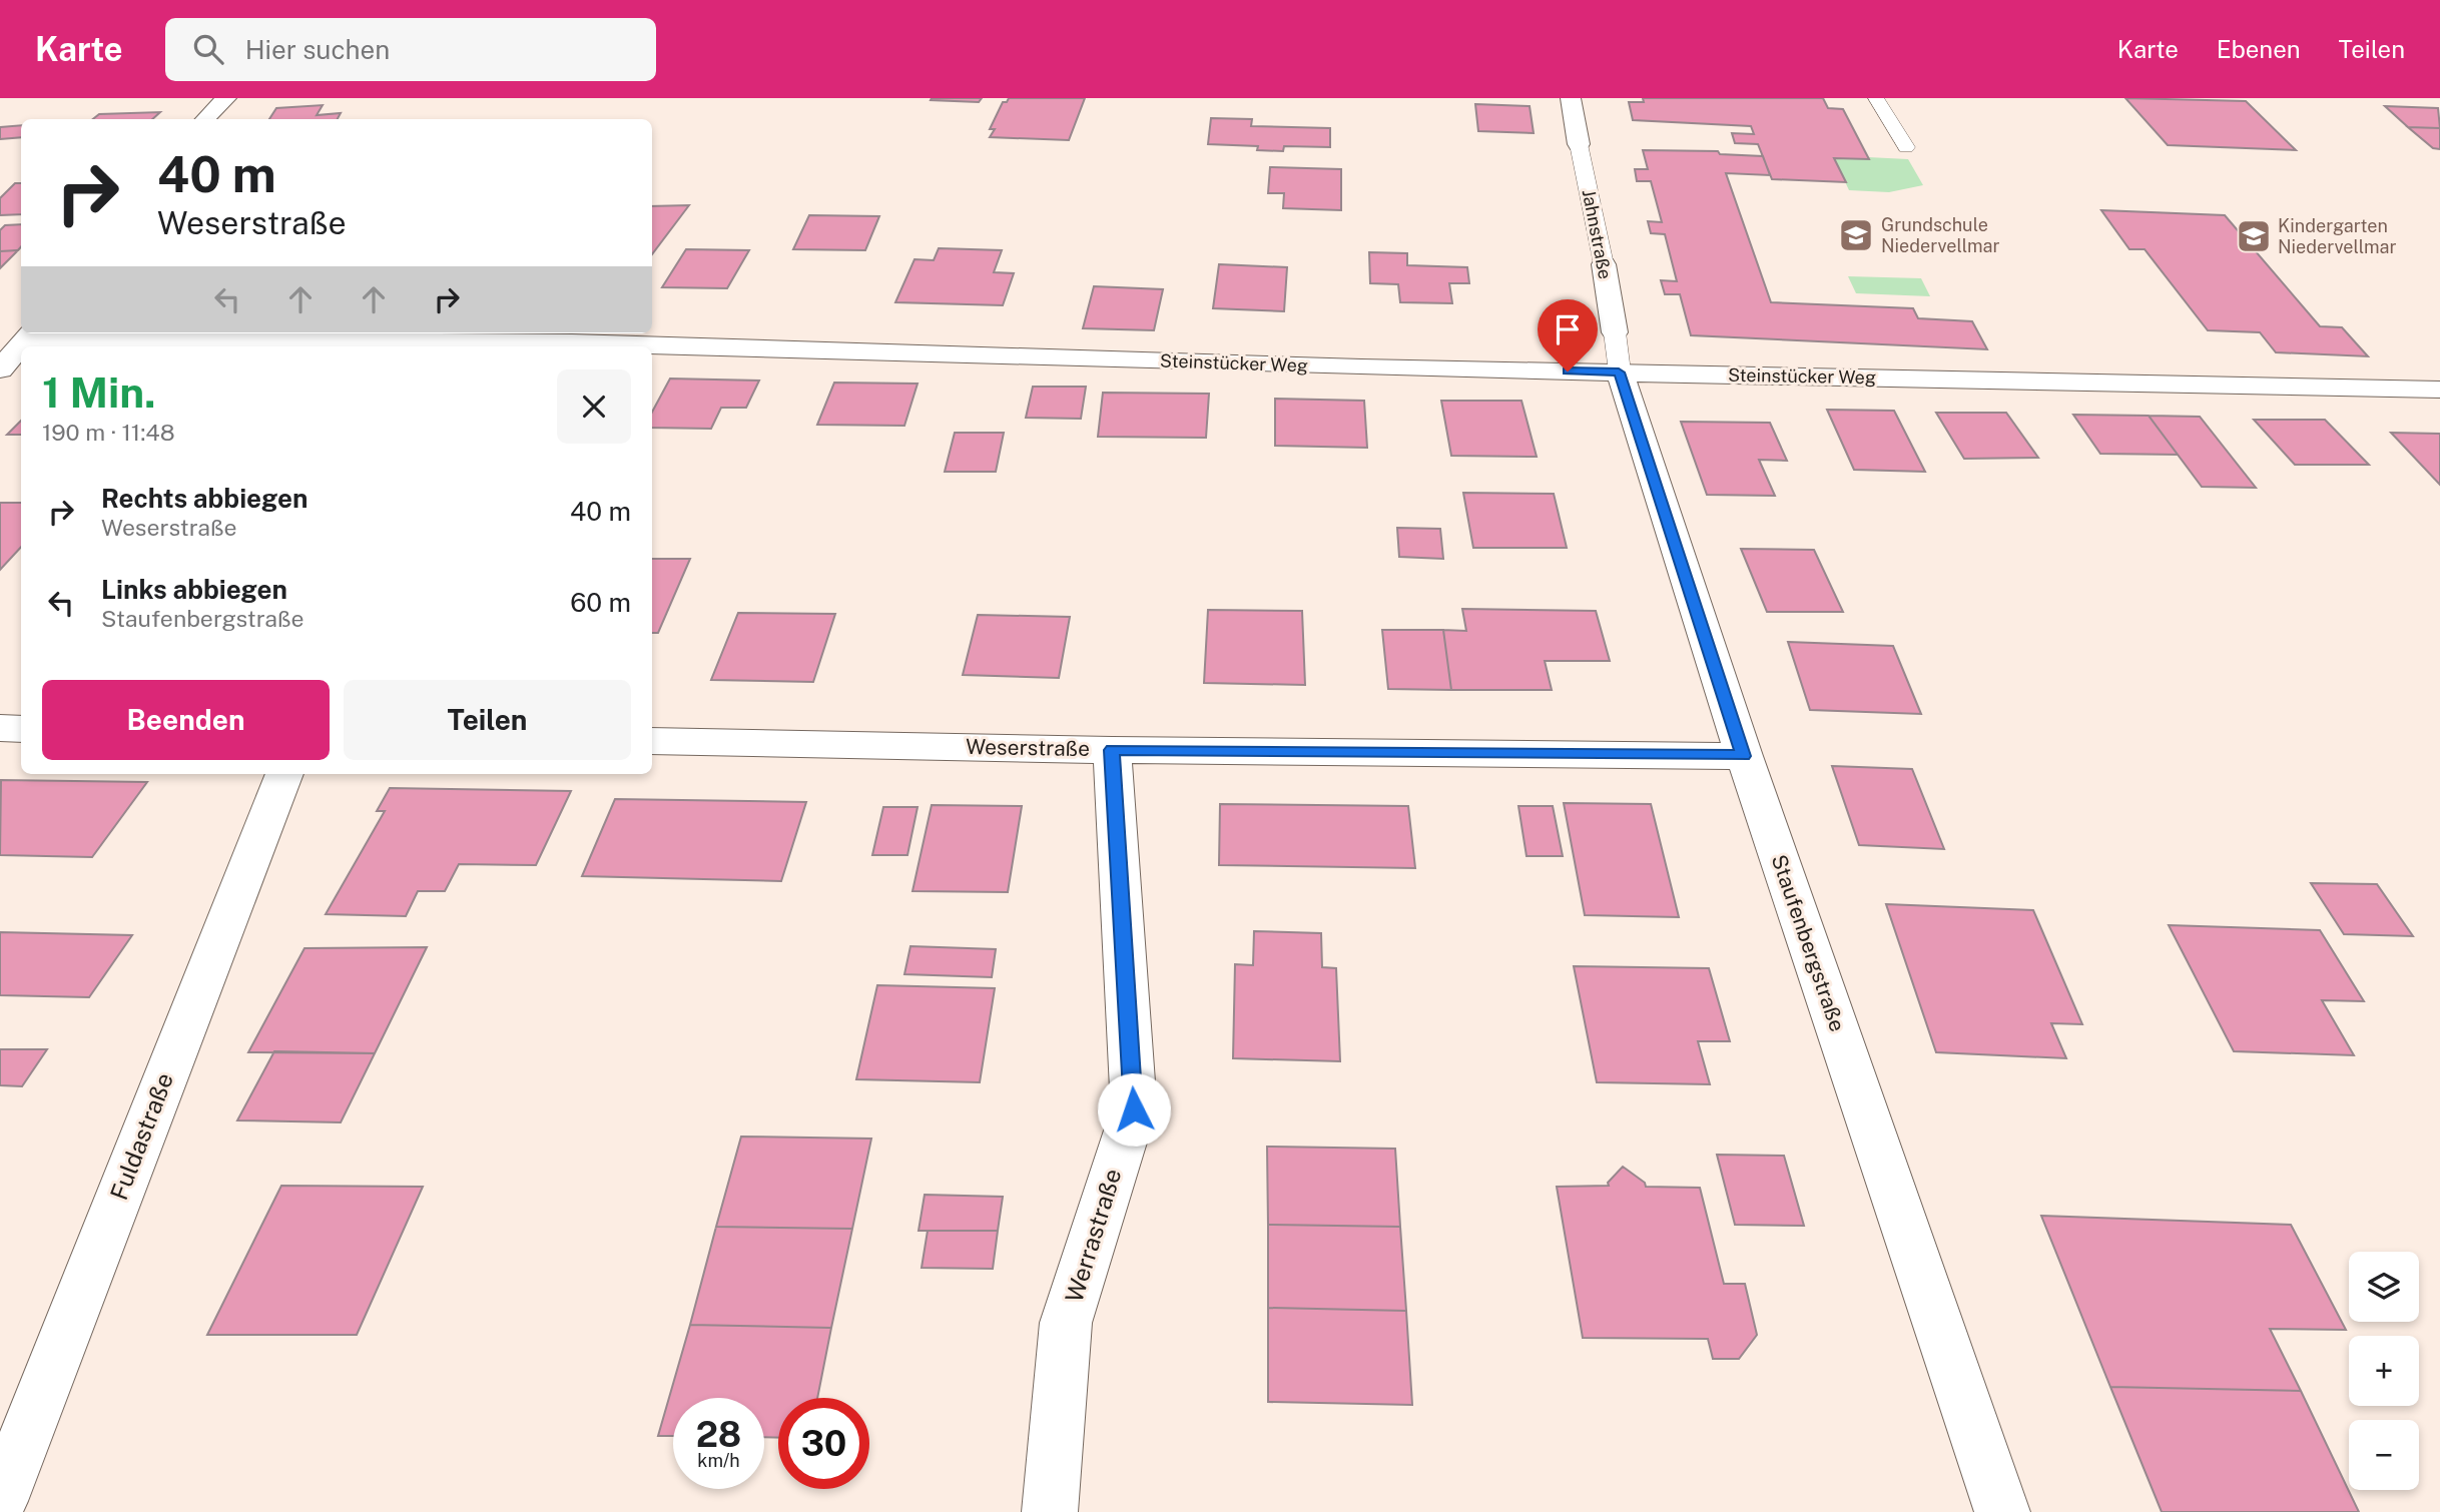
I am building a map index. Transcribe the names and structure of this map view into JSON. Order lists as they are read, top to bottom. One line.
{"streets":{"street":["Jahnstraße","Steinstücker Weg","Weserstraße","Staufenbergstraße","Fuldastraße","Werrastraße"]},"crossings":[["Jahnstraße","Steinstücker Weg"],["Jahnstraße","Staufenbergstraße"],["Steinstücker Weg","Staufenbergstraße"],["Weserstraße","Staufenbergstraße"],["Weserstraße","Werrastraße"]],"places":{"school or university":["Grundschule Niedervellmar","Kindergarten Niedervellmar"]},"page":{"header":"Karte","search":"Hier suchen","nav":["Karte","Ebenen","Teilen"],"turn":["40 m","Weserstraße"],"heading":["1 Min.","190 m · 11:48"],"list":[{"name":"Rechts abbiegen","note":"Weserstraße","value":"40 m"},{"name":"Links abbiegen","note":"Staufenbergstraße","value":"60 m"}],"buttons":["Beenden","Teilen"],"map_buttons":["+","−"],"speed":"28 km/h","limit":"30"}}
